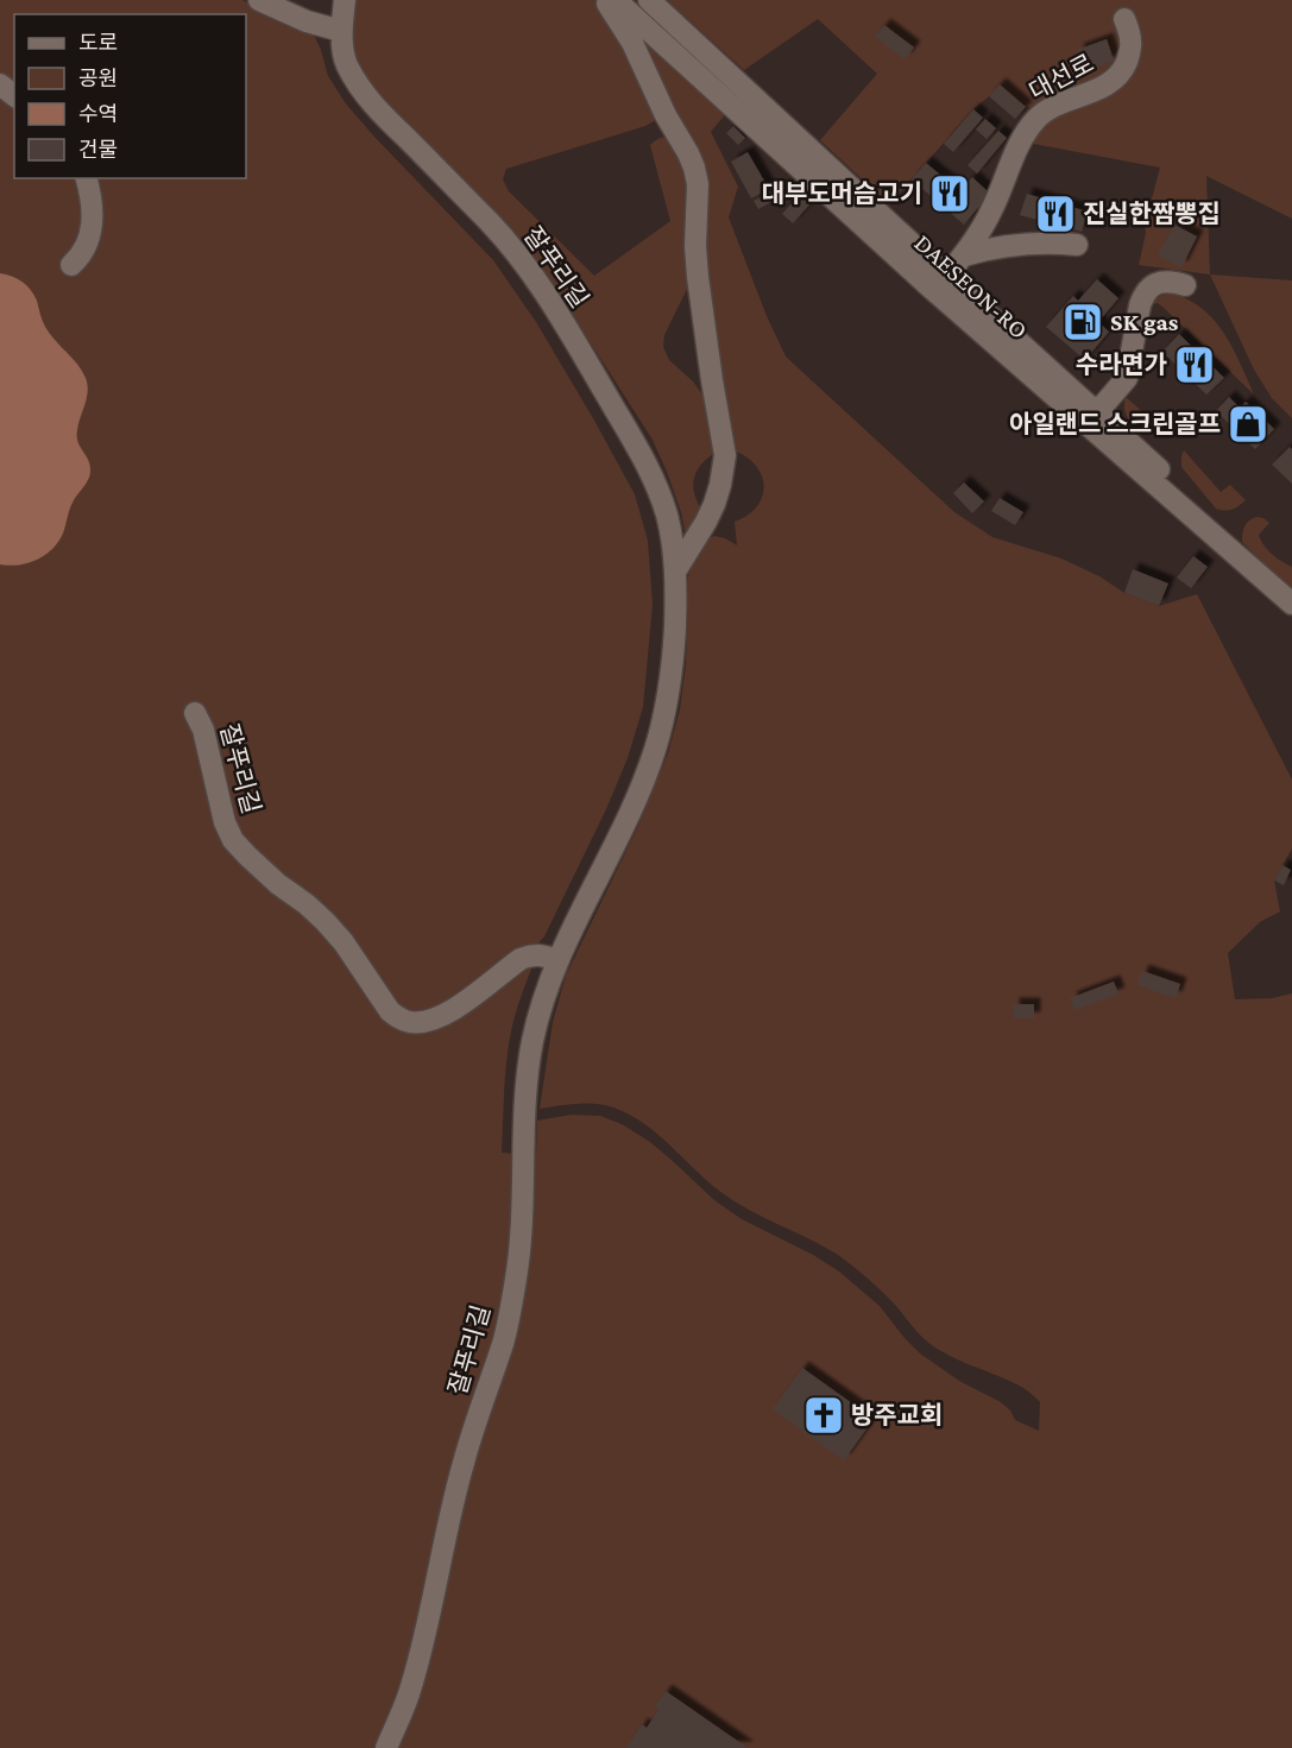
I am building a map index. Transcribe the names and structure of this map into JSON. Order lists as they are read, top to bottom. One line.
{"streets":{"street":["대선로","잘푸리길","DAESEON-RO"]},"crossings":[["대선로","DAESEON-RO"]],"places":{"restaurant":["대부도머슴고기","진실한짬뽕집","수라면가"],"fuel station":["SK gas"],"shop":["아일랜드 스크린골프"],"church":["방주교회"]},"legend":["도로","공원","수역","건물"]}
